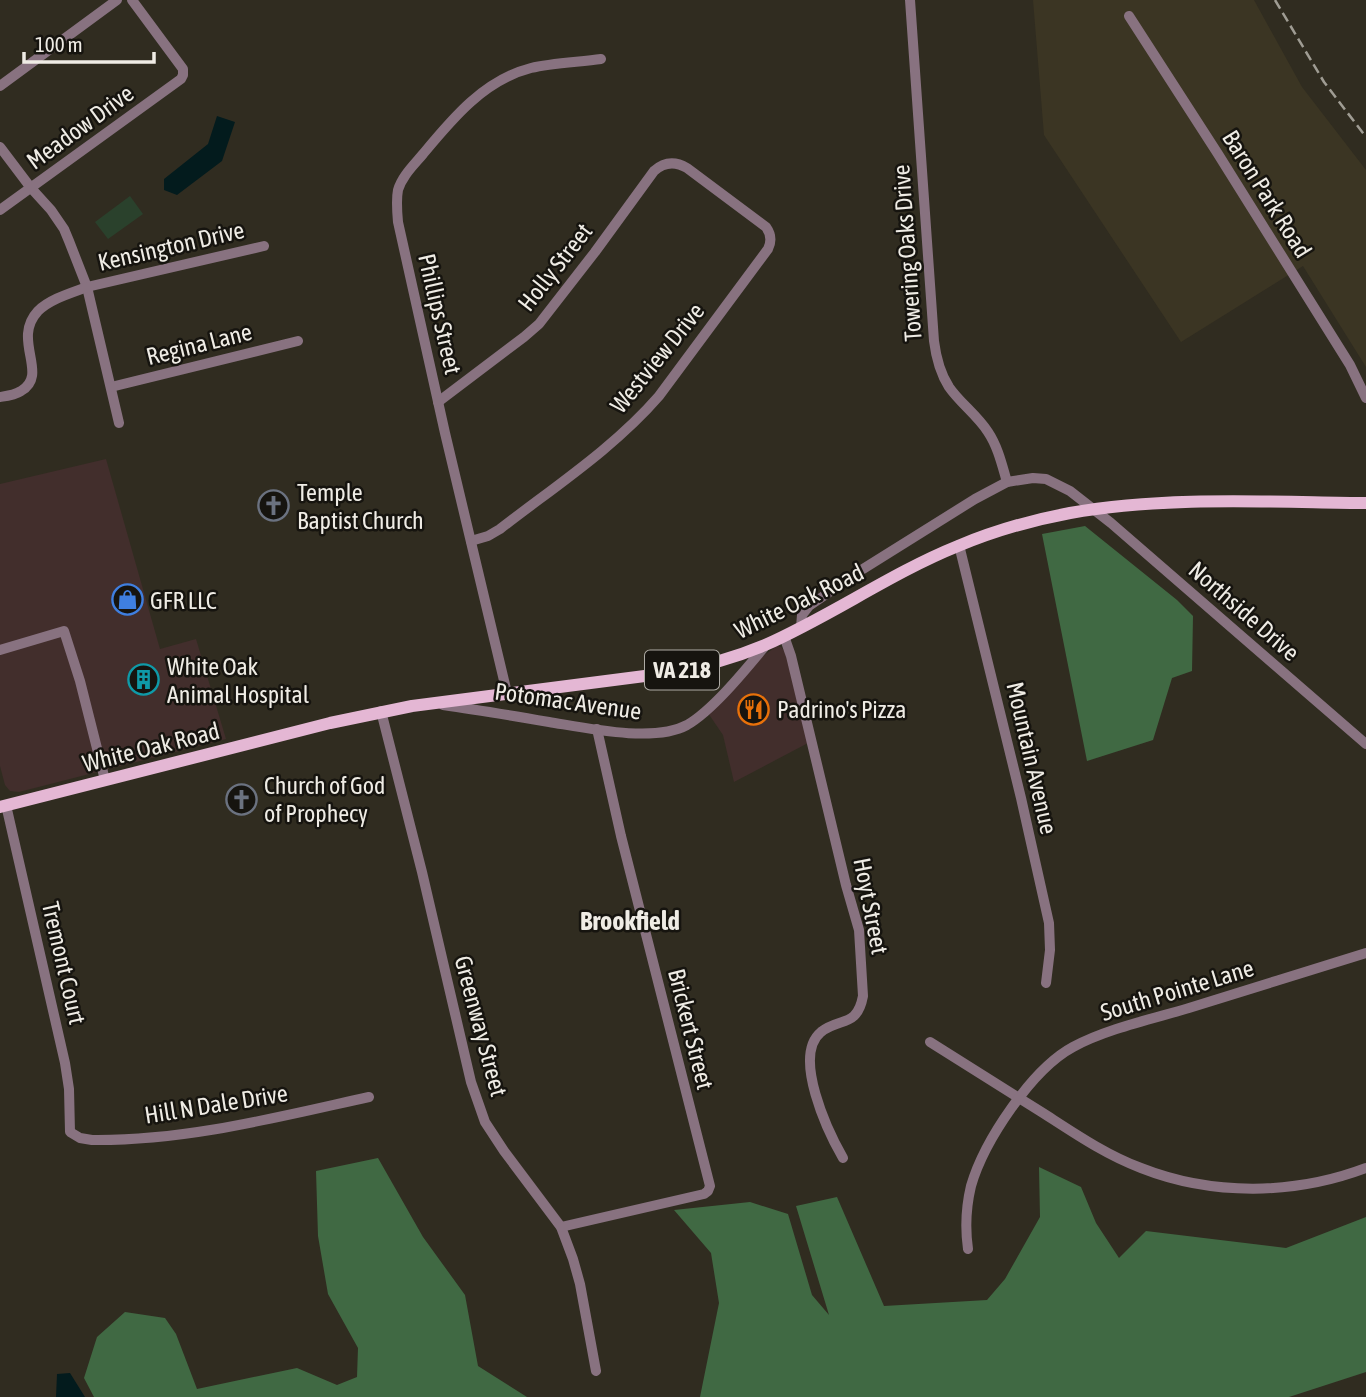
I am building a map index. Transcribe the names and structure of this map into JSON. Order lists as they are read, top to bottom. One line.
{"streets":{"main road":["White Oak Road","VA 218"],"street":["Meadow Drive","Baron Park Road","Kensington Drive","Towering Oaks Drive","Holly Street","Phillips Street","Regina Lane","Westview Drive","Northside Drive","Potomac Avenue","Mountain Avenue","Hoyt Street","Tremont Court","South Pointe Lane","Greenway Street","Brickert Street","Hill N Dale Drive"]},"crossings":[["Towering Oaks Drive","Northside Drive"],["Holly Street","Phillips Street"],["Holly Street","Westview Drive"],["Phillips Street","Westview Drive"],["Phillips Street","White Oak Road"],["White Oak Road","Northside Drive"],["White Oak Road","Potomac Avenue"],["White Oak Road","Mountain Avenue"],["White Oak Road","Hoyt Street"],["White Oak Road","Tremont Court"],["White Oak Road","Greenway Street"],["Potomac Avenue","Brickert Street"],["Tremont Court","Hill N Dale Drive"],["Greenway Street","Brickert Street"]],"districts":["Brookfield"],"places":{"church":["Temple Baptist Church","Church of God of Prophecy"],"shop":["GFR LLC"],"building":["White Oak Animal Hospital"],"restaurant":["Padrino's Pizza"]},"scale_bar":"100 m"}
